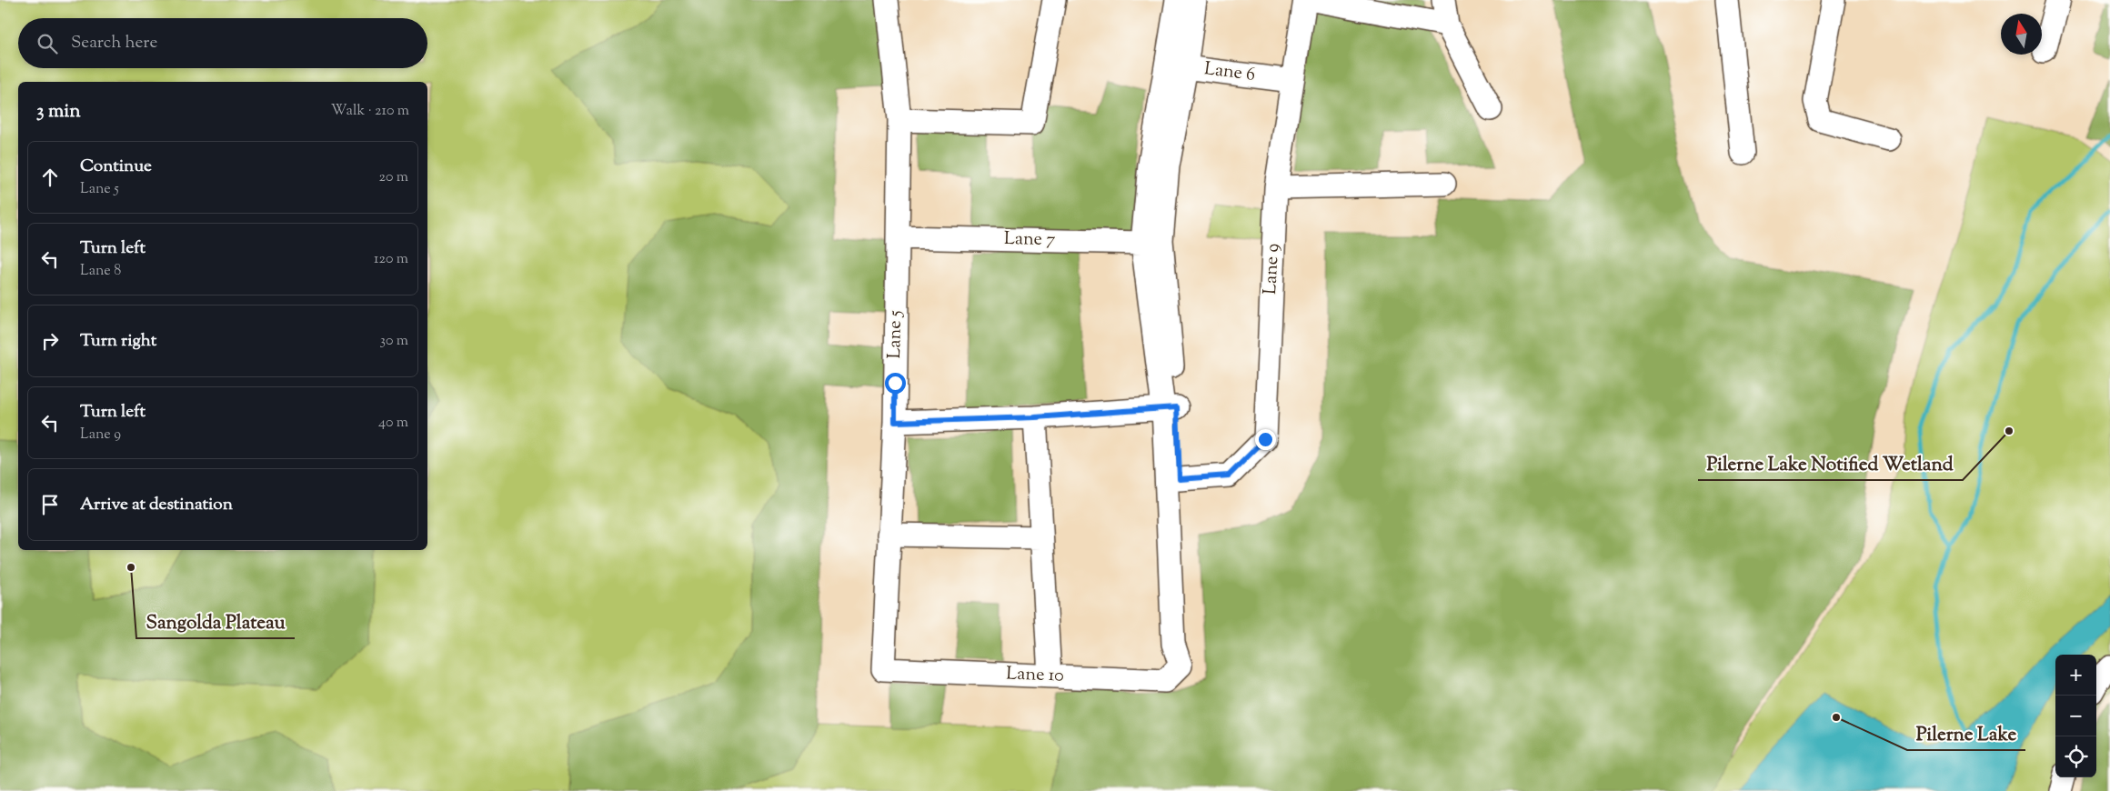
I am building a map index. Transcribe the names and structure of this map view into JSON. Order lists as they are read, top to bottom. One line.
{"streets":{"street":["Lane 6","Lane 7","Lane 9","Lane 5","Lane 10"]},"crossings":[["Lane 6","Lane 9"],["Lane 7","Lane 5"],["Lane 5","Lane 10"]],"places":["Pilerne Lake Notified Wetland","Sangolda Plateau","Pilerne Lake"],"north":"top","page":{"search":"Search here","heading":["3 min","Walk · 210 m"],"list":[["Continue","Lane 5","20 m"],["Turn left","Lane 8","120 m"],["Turn right","30 m"],["Turn left","Lane 9","40 m"],"Arrive at destination"],"map_buttons":["+","−"]}}
